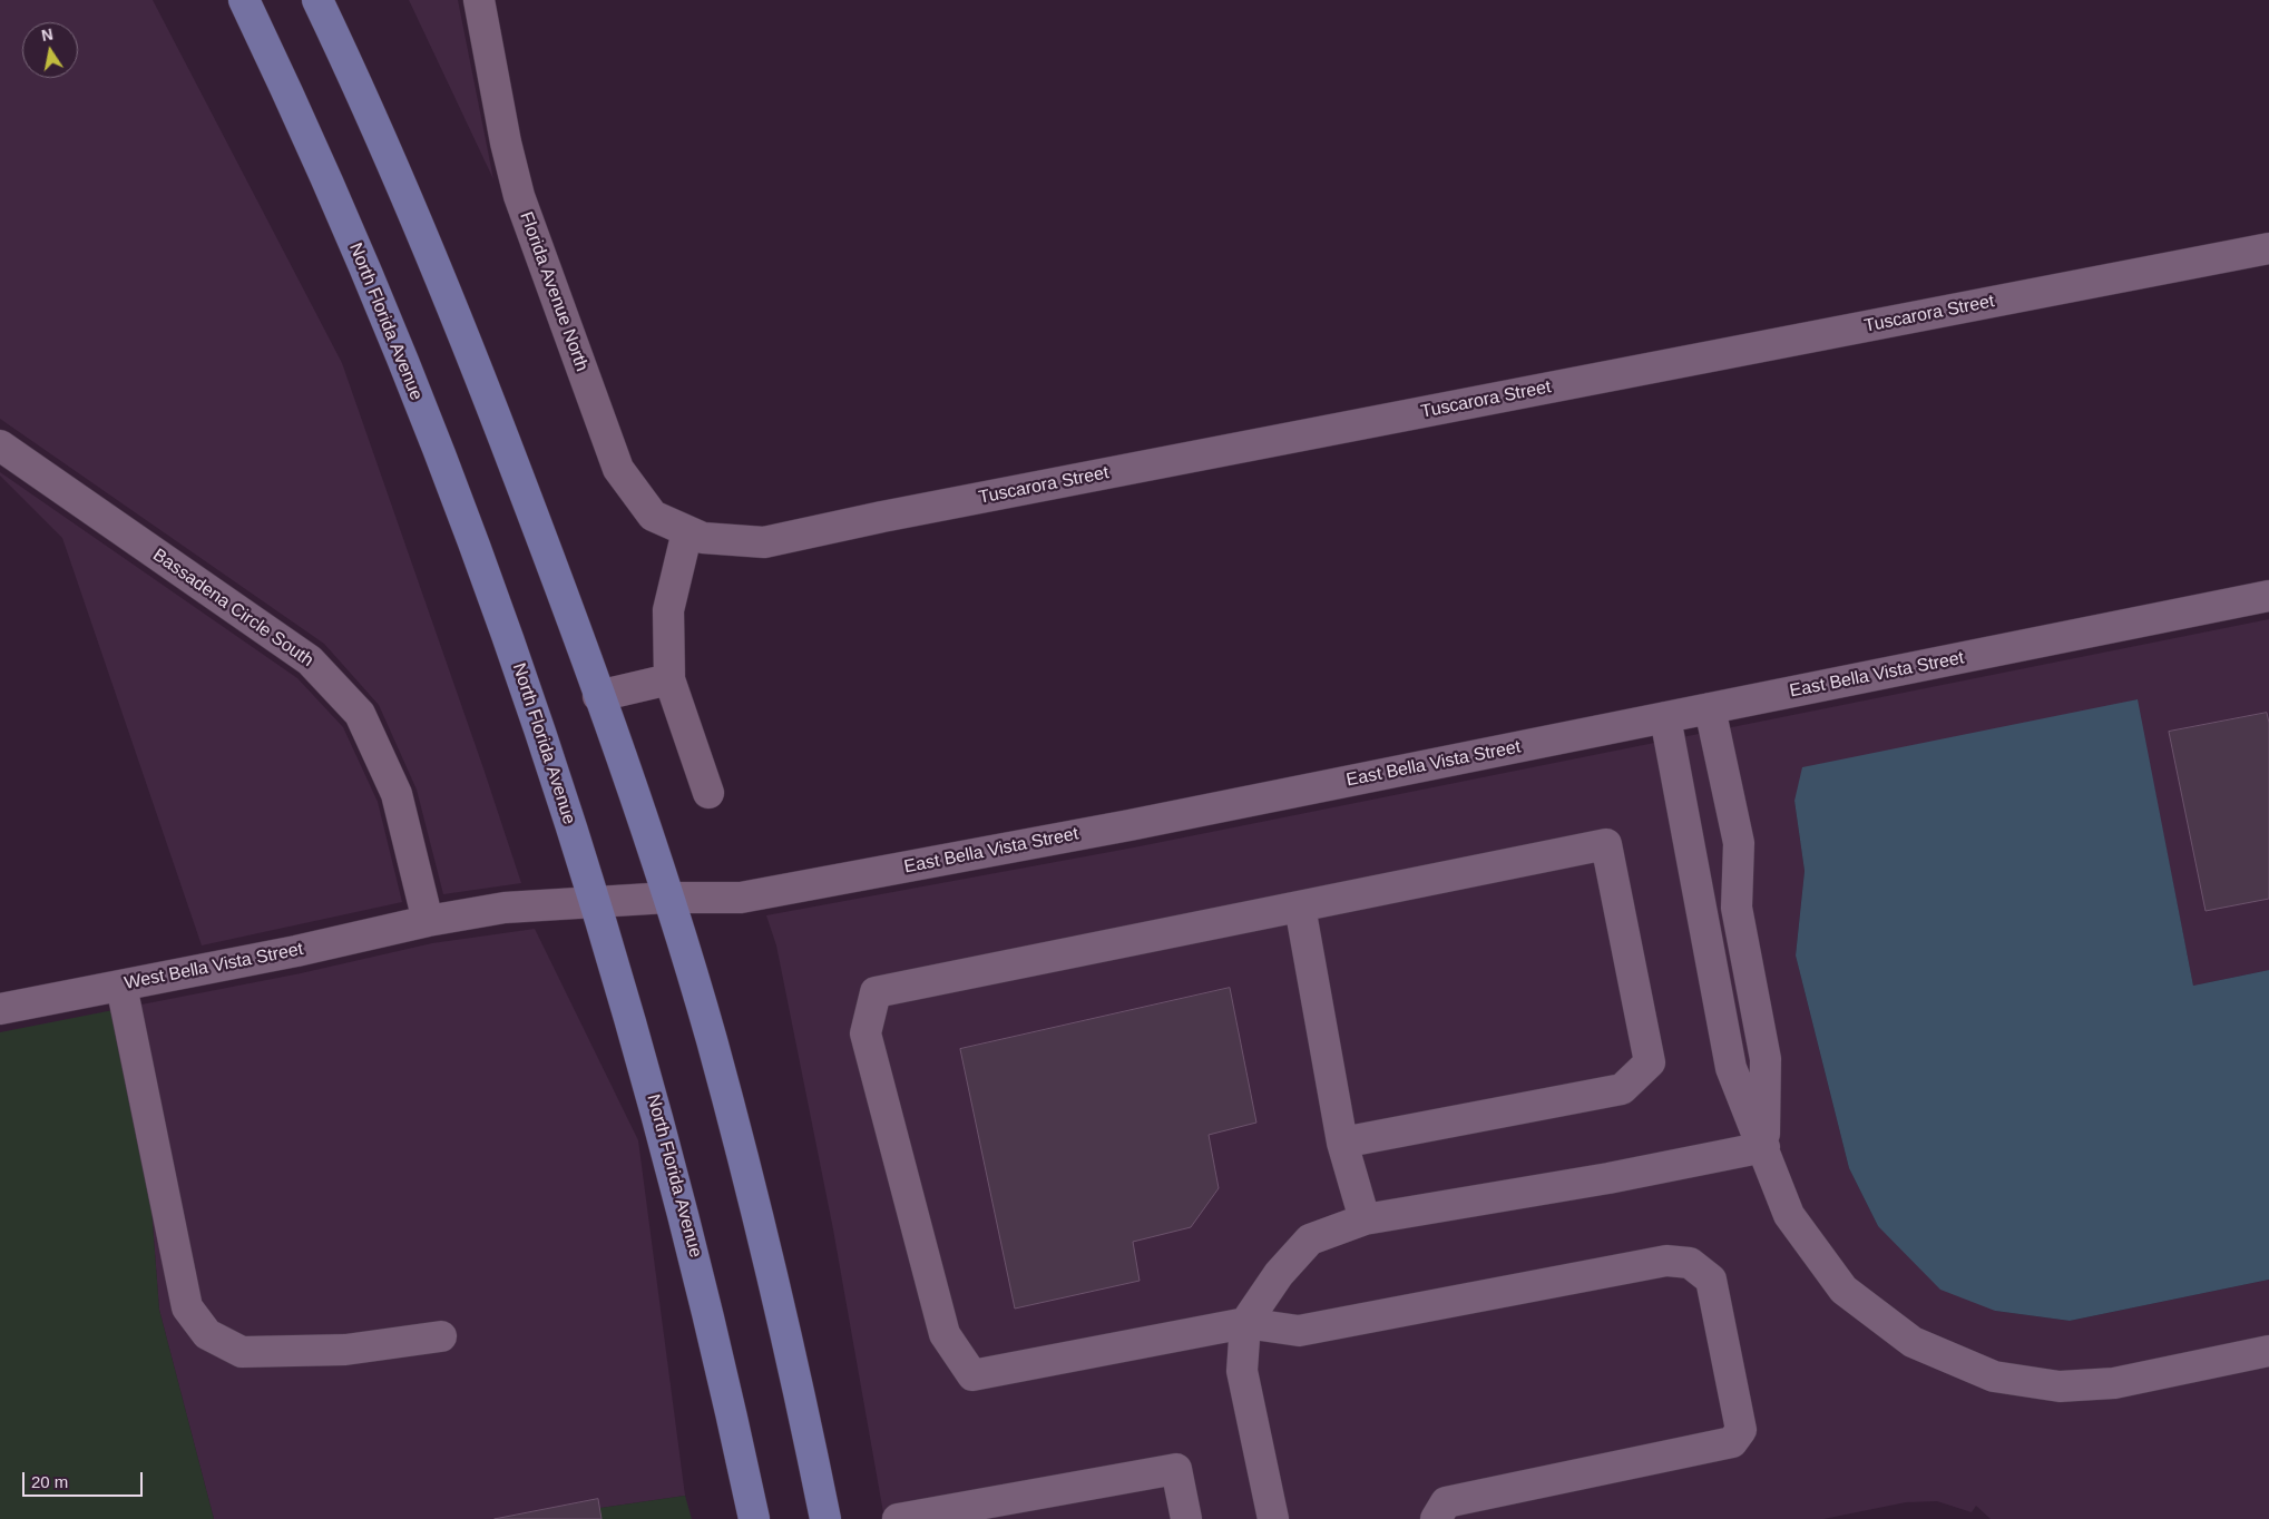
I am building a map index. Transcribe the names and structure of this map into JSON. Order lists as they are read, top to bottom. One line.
{"streets":{"main road":["North Florida Avenue"],"street":["Florida Avenue North","Tuscarora Street","Bassadena Circle South","East Bella Vista Street","West Bella Vista Street"]},"crossings":[["Florida Avenue North","Tuscarora Street"],["North Florida Avenue","East Bella Vista Street"],["North Florida Avenue","West Bella Vista Street"],["Bassadena Circle South","West Bella Vista Street"],["East Bella Vista Street","West Bella Vista Street"]],"scale_bar":"20 m","north":"top"}
